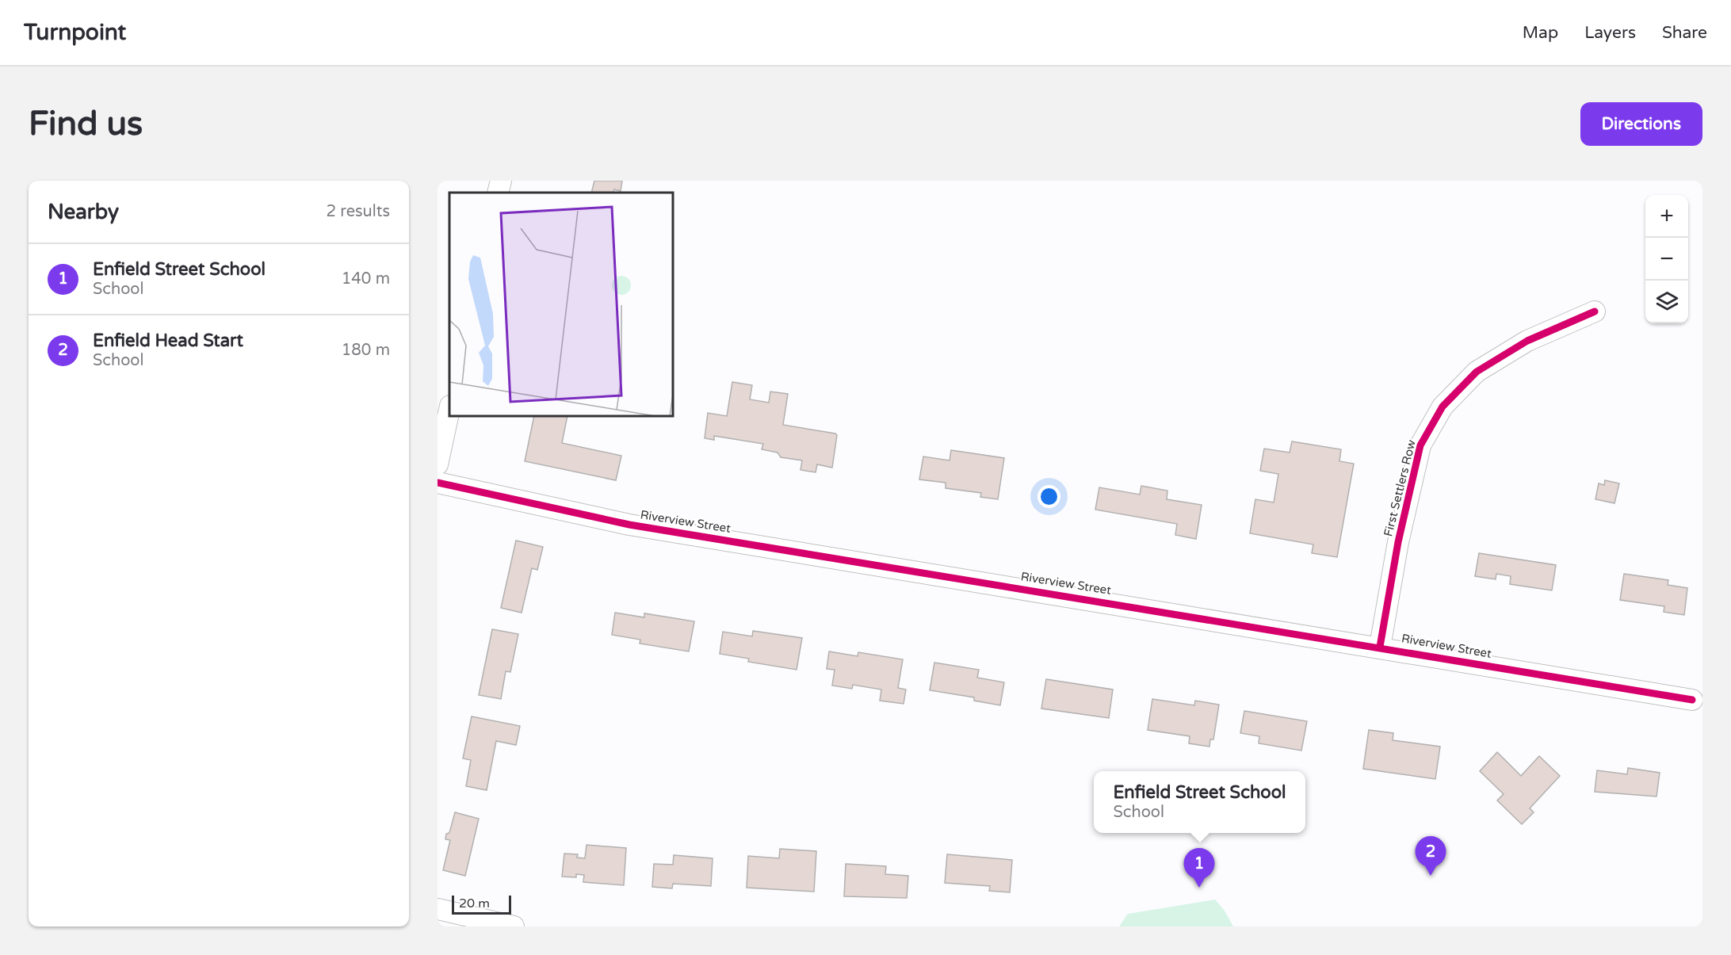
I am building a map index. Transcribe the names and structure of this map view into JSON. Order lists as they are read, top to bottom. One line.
{"streets":{"street":["First Settlers Row","Riverview Street"]},"crossings":[["First Settlers Row","Riverview Street"]],"scale_bar":"20 m","page":{"header":"Turnpoint","nav":["Map","Layers","Share"],"buttons":"Directions","title":"Find us","heading":["Nearby","2 results"],"map_buttons":["+","−"],"list":[{"mark":"1","name":"Enfield Street School","note":"School","value":"140 m"},{"mark":"2","name":"Enfield Head Start","note":"School","value":"180 m"}],"popup":["Enfield Street School","School"],"pins":["2","1"],"scale":"20 m"}}
